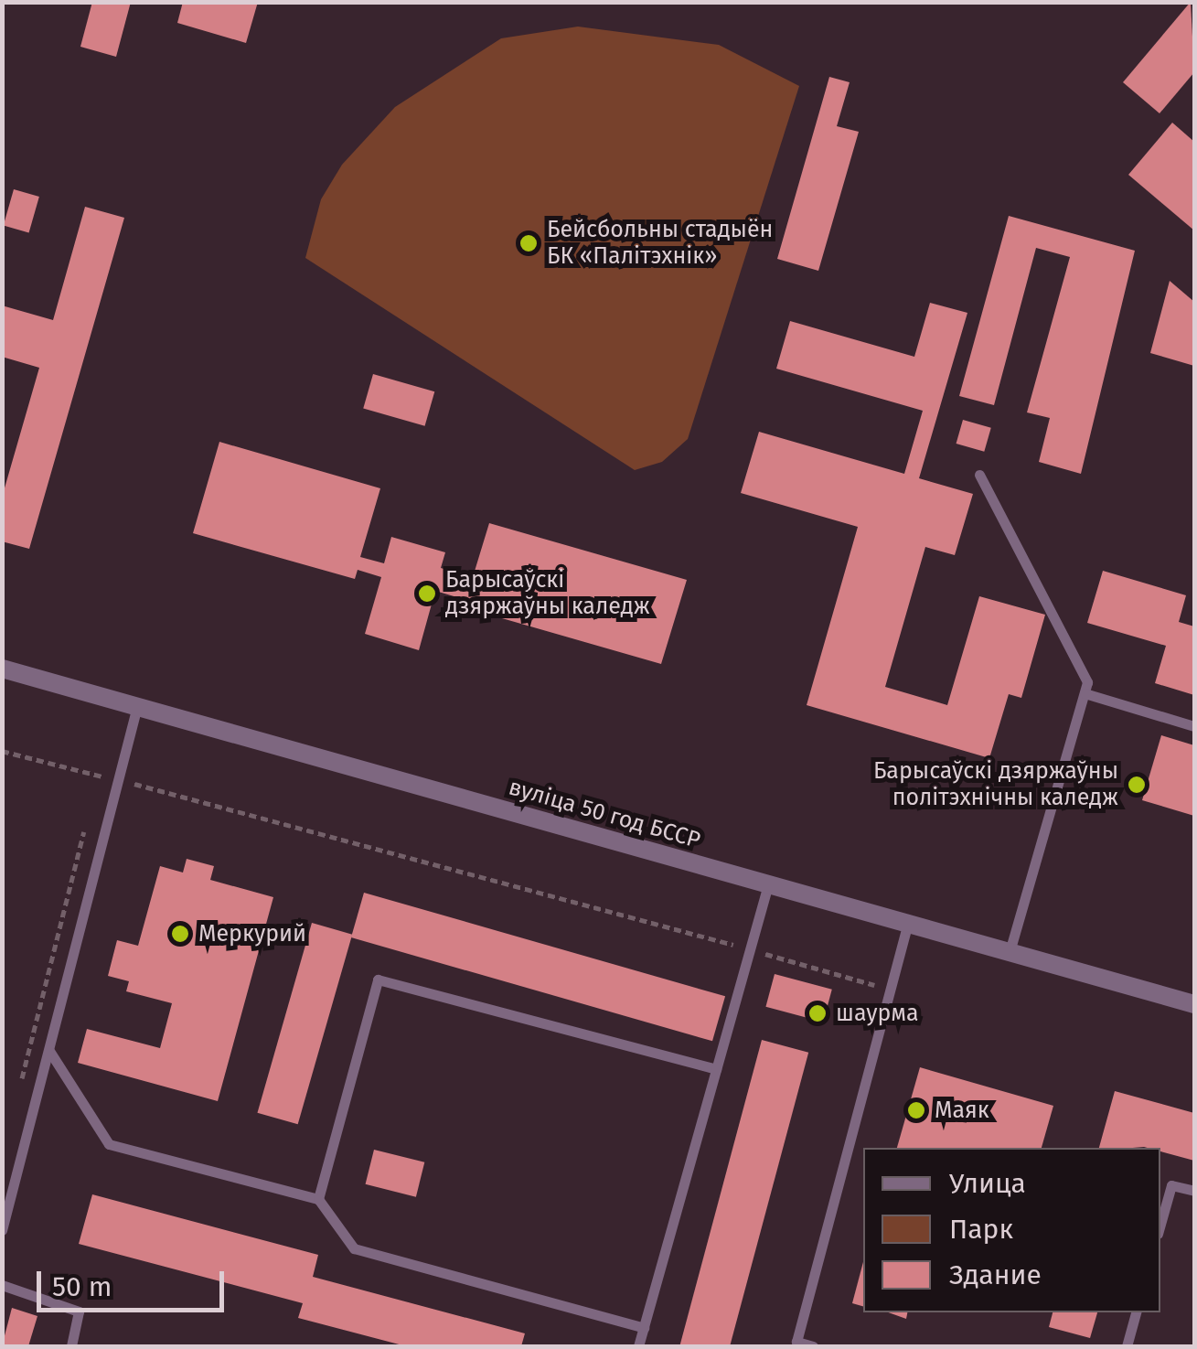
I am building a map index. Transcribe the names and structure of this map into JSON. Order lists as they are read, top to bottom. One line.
{"streets":{"street":["вуліца 50 год БССР"]},"places":["Бейсбольны стадыён БК «Палітэхнік»","Барысаўскі дзяржаўны каледж","Барысаўскі дзяржаўны політэхнічны каледж","Меркурий","шаурма","Маяк"],"legend":["Улица","Парк","Здание"],"scale_bar":"50 m"}
